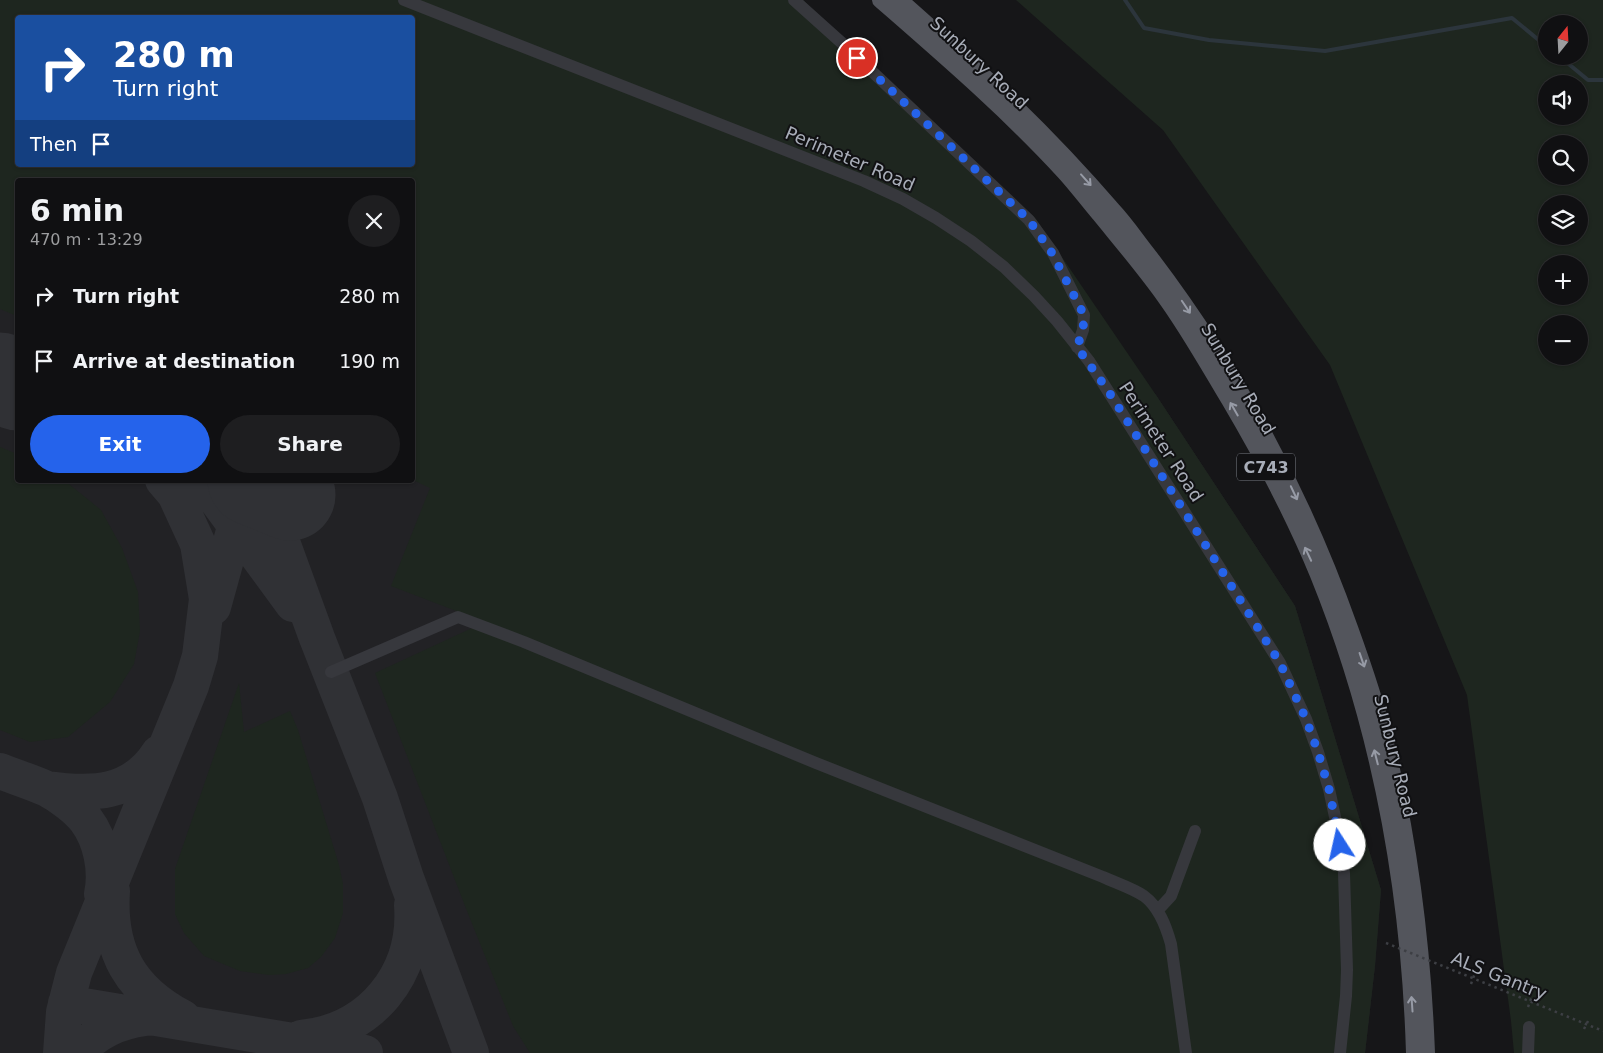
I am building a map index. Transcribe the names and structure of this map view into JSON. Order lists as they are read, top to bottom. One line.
{"streets":{"main road":["Sunbury Road","C743"],"lane":["Perimeter Road"],"path":["ALS Gantry"]},"north":"top","page":{"map_buttons":["+","−"],"turn":["280 m","Turn right"],"then":"Then","heading":["6 min","470 m · 13:29"],"list":[{"name":"Turn right","value":"280 m"},{"name":"Arrive at destination","value":"190 m"}],"buttons":["Exit","Share"]}}
